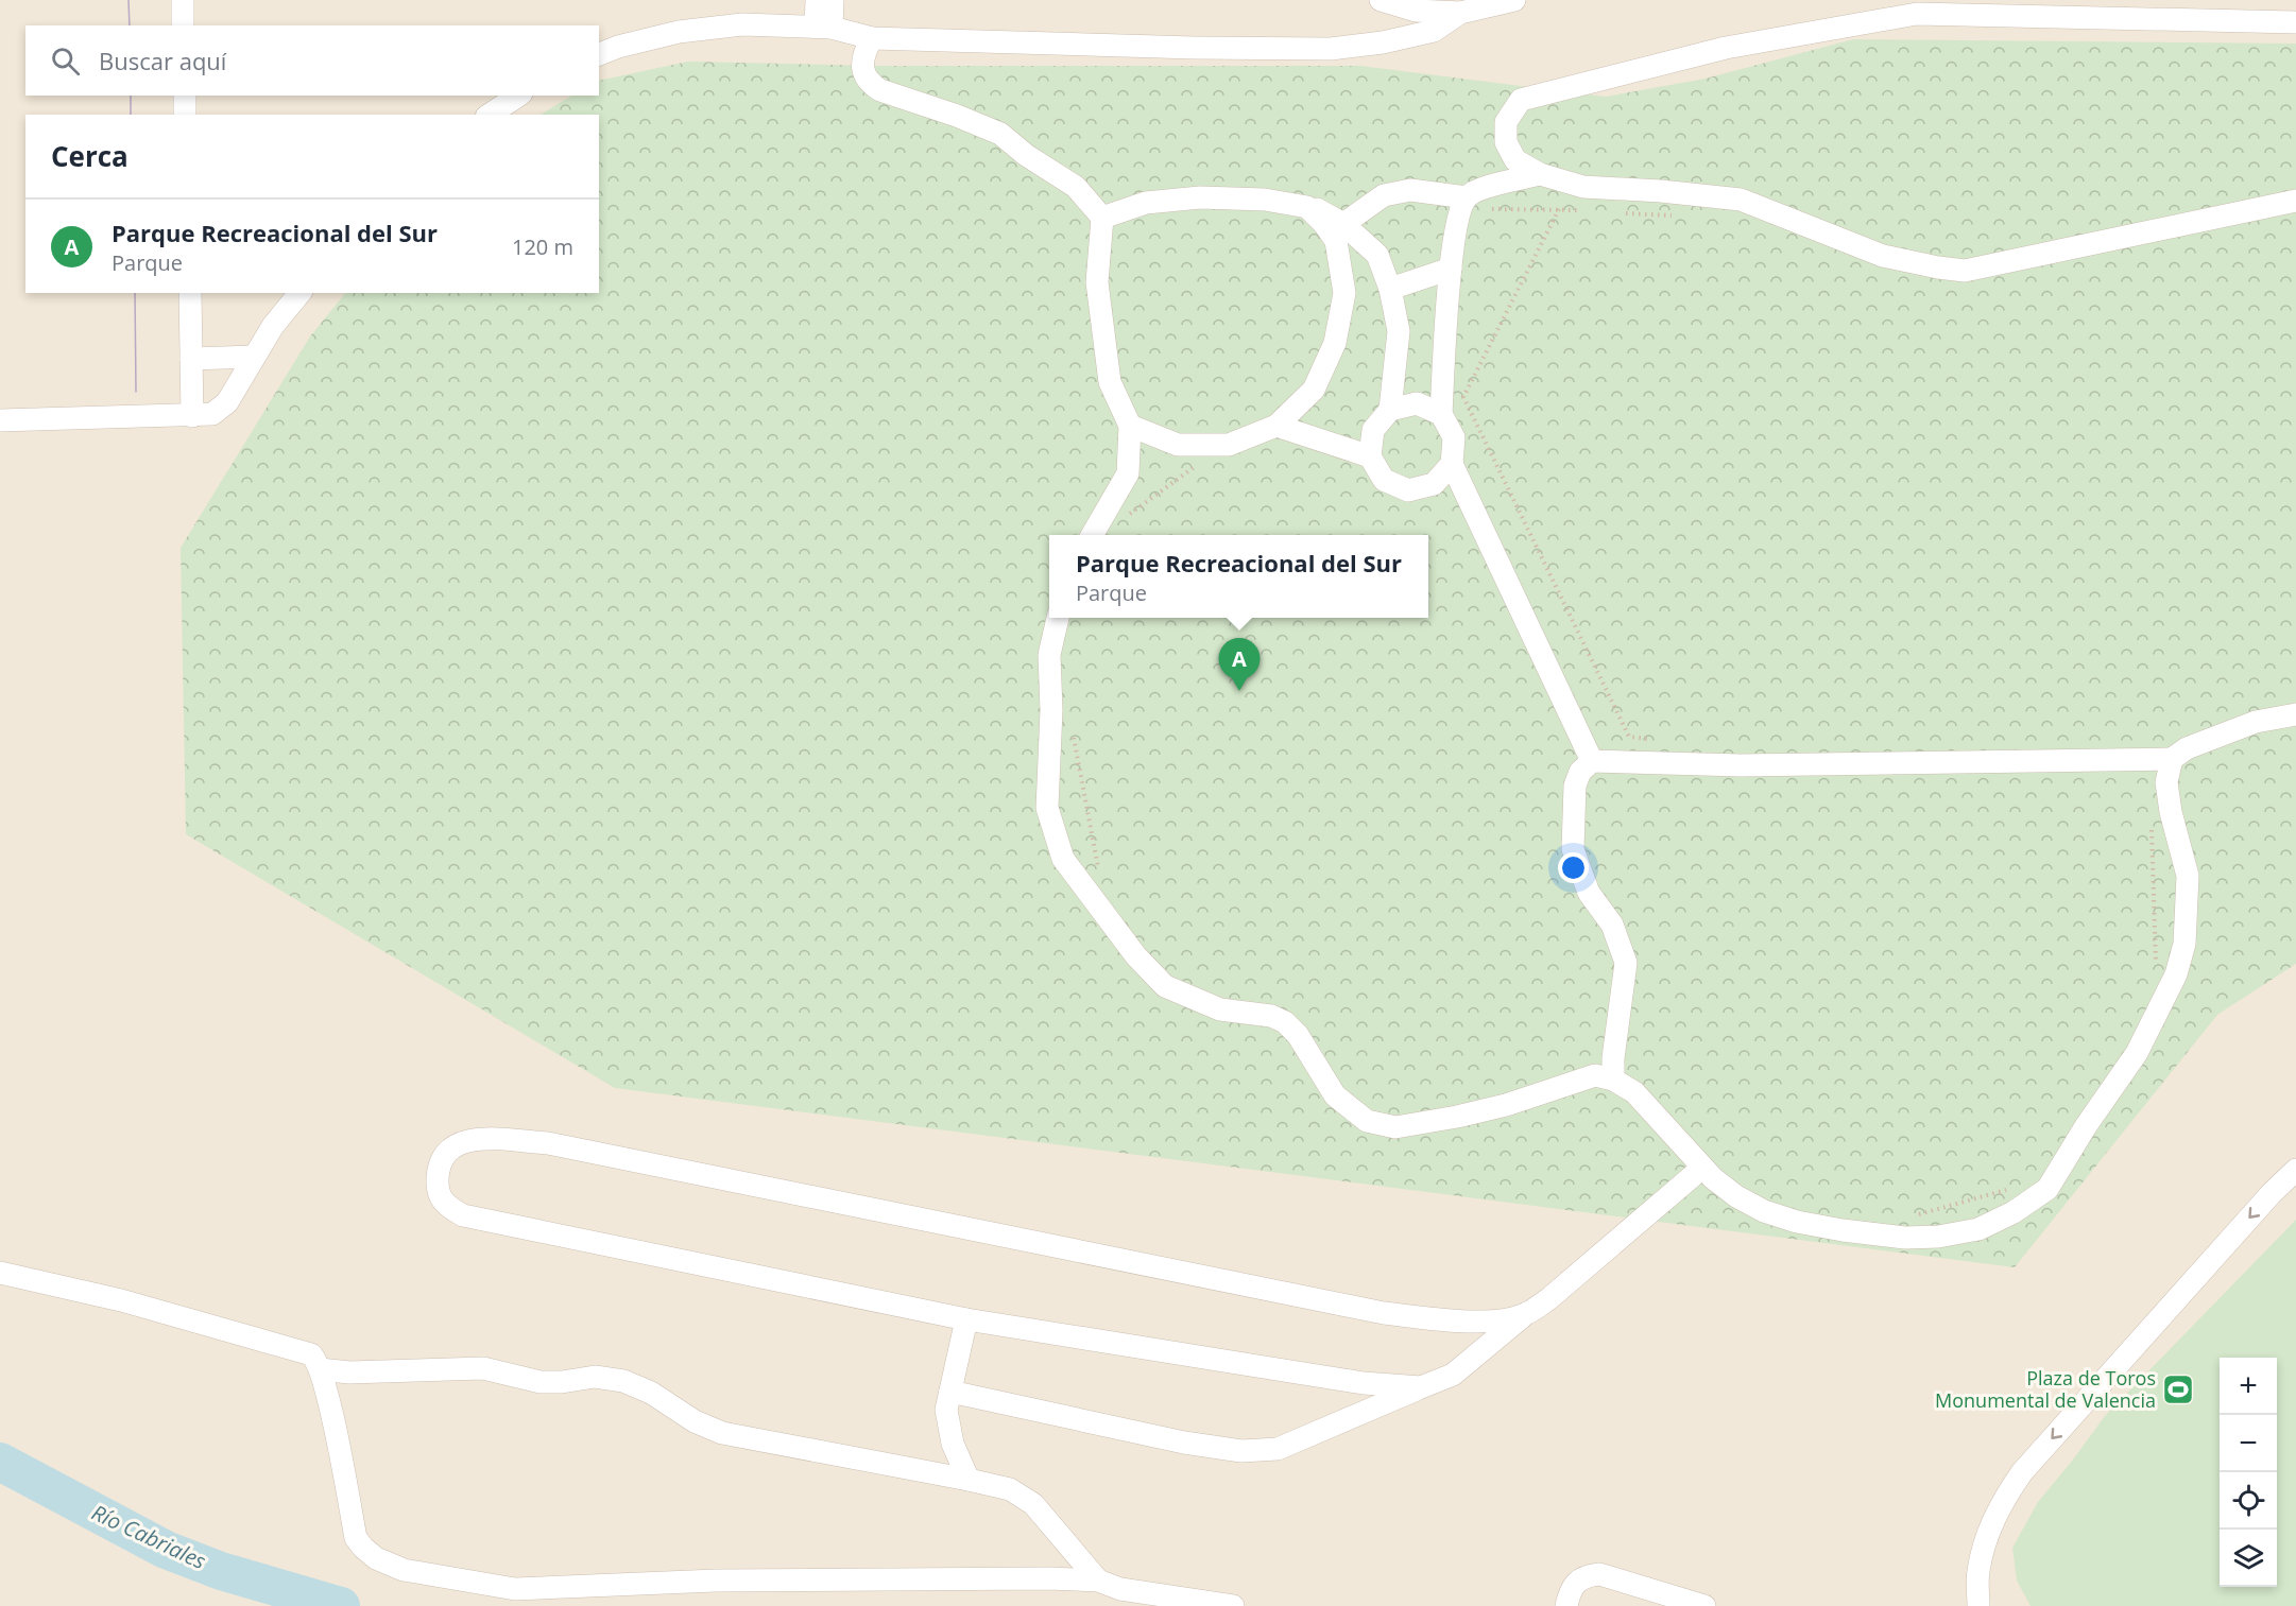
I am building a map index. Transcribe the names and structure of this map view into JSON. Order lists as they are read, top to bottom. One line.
{"water":["Río Cabriales"],"places":{"sports":["Plaza de Toros Monumental de Valencia"]},"page":{"search":"Buscar aquí","heading":"Cerca","list":[{"mark":"A","name":"Parque Recreacional del Sur","note":"Parque","value":"120 m"}],"popup":["Parque Recreacional del Sur","Parque"],"pins":"A","map_buttons":["+","−"]}}
